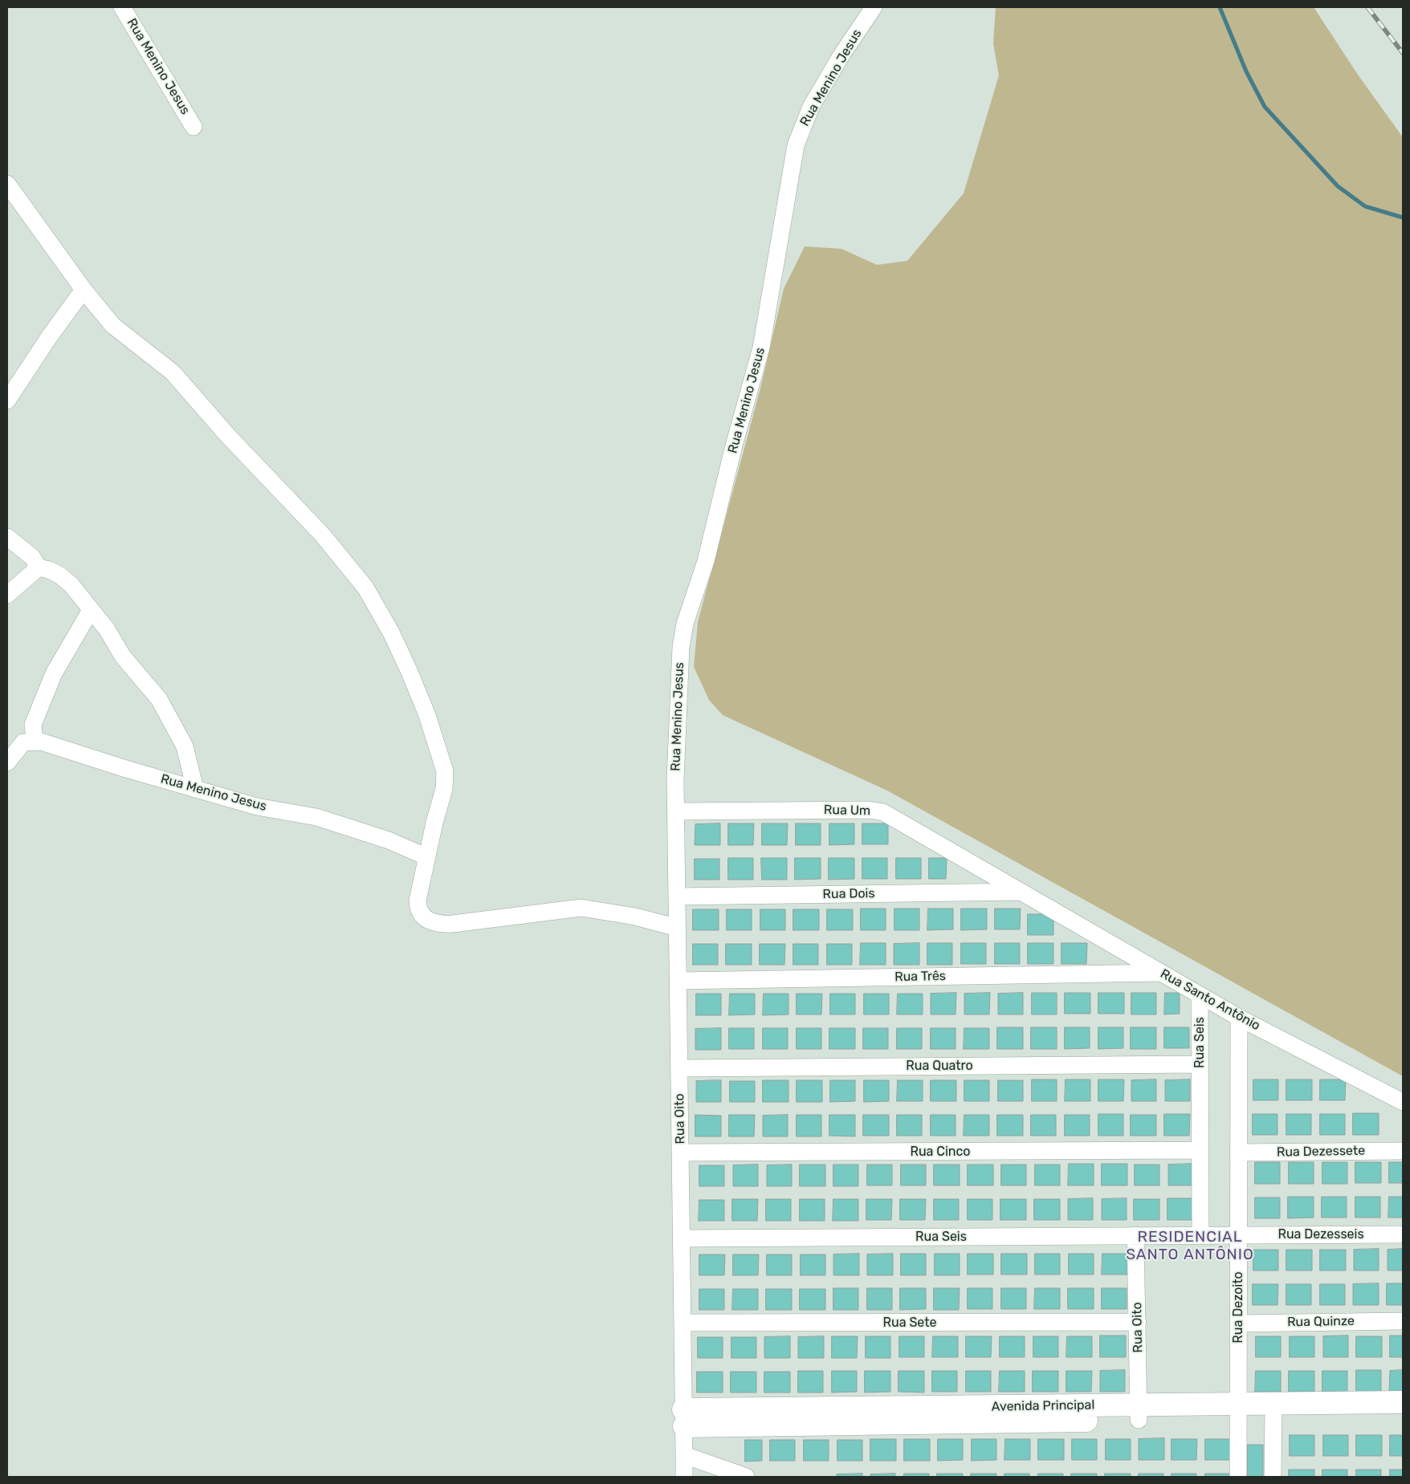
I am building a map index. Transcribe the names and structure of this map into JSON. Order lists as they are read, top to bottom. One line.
{"streets":{"street":["Rua Menino Jesus","Rua Um","Rua Dois","Rua Três","Rua Santo Antônio","Rua Seis","Rua Quatro","Rua Oito","Rua Cinco","Rua Dezessete","Rua Dezesseis","Rua Dezoito","Rua Quinze","Rua Sete","Avenida Principal"]},"crossings":[["Rua Menino Jesus","Rua Um"],["Rua Menino Jesus","Rua Oito"],["Rua Um","Rua Dois"],["Rua Um","Rua Santo Antônio"],["Rua Um","Rua Oito"],["Rua Dois","Rua Santo Antônio"],["Rua Dois","Rua Oito"],["Rua Três","Rua Santo Antônio"],["Rua Três","Rua Oito"],["Rua Santo Antônio","Rua Seis"],["Rua Santo Antônio","Rua Dezoito"],["Rua Seis","Rua Quatro"],["Rua Seis","Rua Oito"],["Rua Seis","Rua Cinco"],["Rua Seis","Rua Dezesseis"],["Rua Seis","Rua Dezoito"],["Rua Quatro","Rua Oito"],["Rua Oito","Rua Cinco"],["Rua Oito","Rua Sete"],["Rua Oito","Avenida Principal"],["Rua Dezessete","Rua Dezoito"],["Rua Dezesseis","Rua Dezoito"],["Rua Dezoito","Rua Quinze"],["Rua Dezoito","Avenida Principal"]],"districts":["RESIDENCIAL SANTO ANTÔNIO"]}
